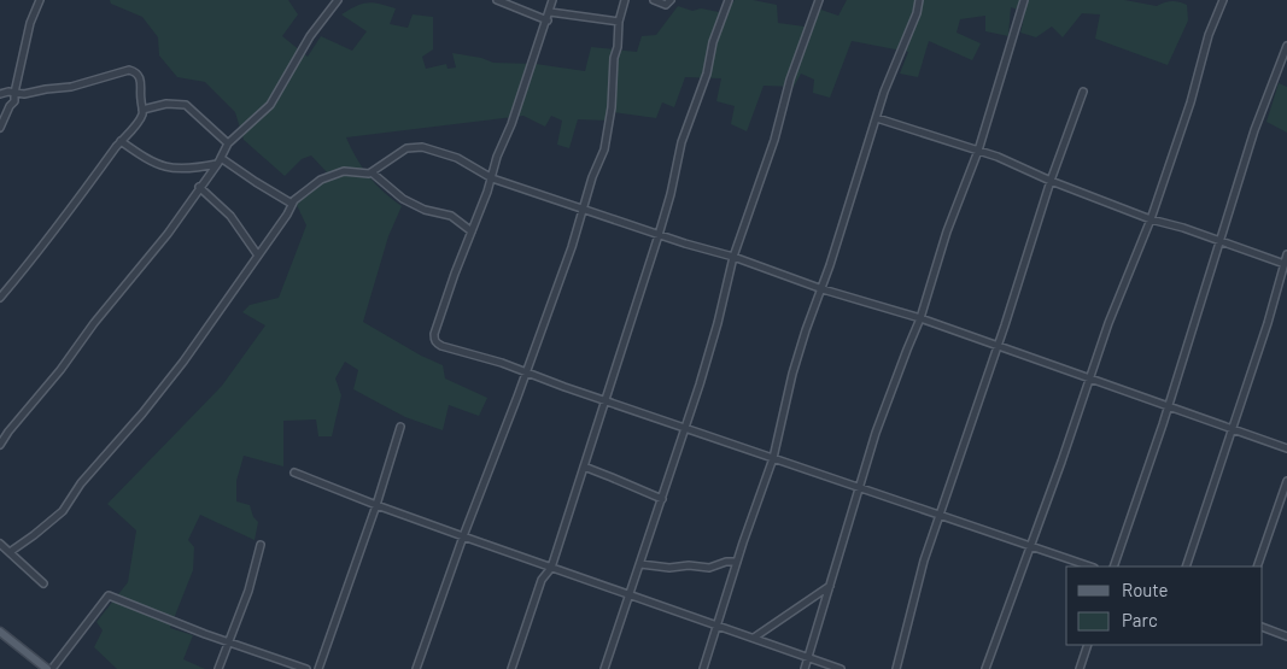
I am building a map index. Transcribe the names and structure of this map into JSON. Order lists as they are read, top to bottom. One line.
{"legend":["Route","Parc"]}
